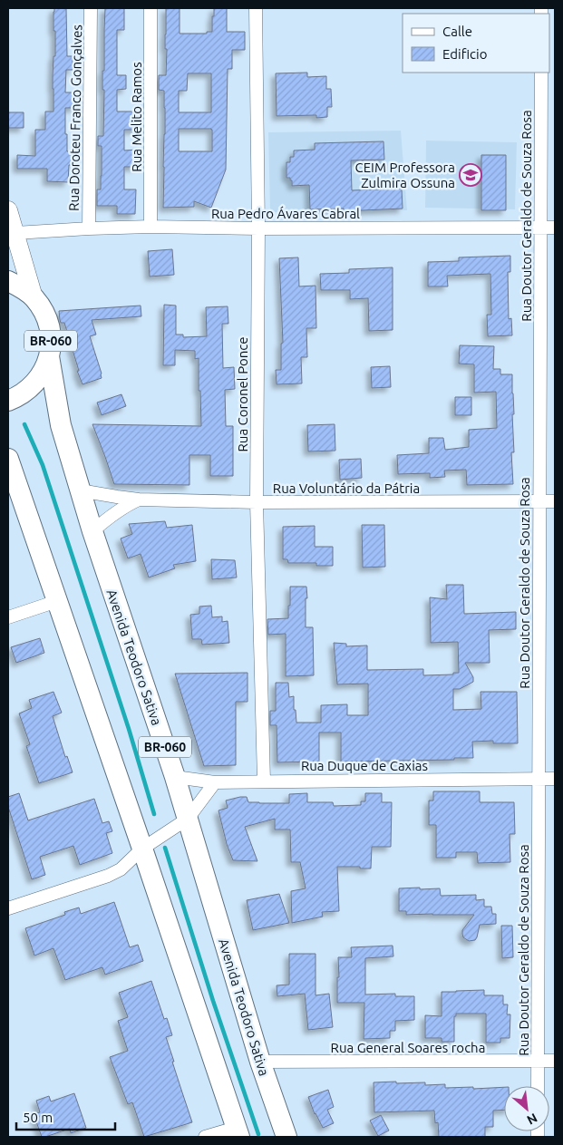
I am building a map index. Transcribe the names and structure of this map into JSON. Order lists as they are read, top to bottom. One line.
{"streets":{"main road":["BR-060","Avenida Teodoro Sativa"],"street":["Rua Melito Ramos","Rua Doroteu Franco Gonçalves","Rua Pedro Ávares Cabral","Rua Doutor Geraldo de Souza Rosa","Rua Coronel Ponce","Rua Voluntário da Pátria","Rua Duque de Caxias","Rua General Soares rocha"]},"crossings":[["Rua Melito Ramos","Rua Pedro Ávares Cabral"],["Rua Doroteu Franco Gonçalves","Rua Pedro Ávares Cabral"],["Rua Pedro Ávares Cabral","Rua Doutor Geraldo de Souza Rosa"],["Rua Pedro Ávares Cabral","Rua Coronel Ponce"],["Rua Doutor Geraldo de Souza Rosa","Rua Voluntário da Pátria"],["Rua Doutor Geraldo de Souza Rosa","Rua Duque de Caxias"],["Rua Doutor Geraldo de Souza Rosa","Rua General Soares rocha"],["BR-060","Avenida Teodoro Sativa"],["Rua Coronel Ponce","Rua Voluntário da Pátria"],["Rua Coronel Ponce","Rua Duque de Caxias"],["Rua Voluntário da Pátria","Avenida Teodoro Sativa"],["Avenida Teodoro Sativa","Rua Duque de Caxias"],["Avenida Teodoro Sativa","Rua General Soares rocha"]],"places":{"school or university":["CEIM Professora Zulmira Ossuna"]},"legend":["Calle","Edificio"],"scale_bar":"50 m","north":"bottom right"}
